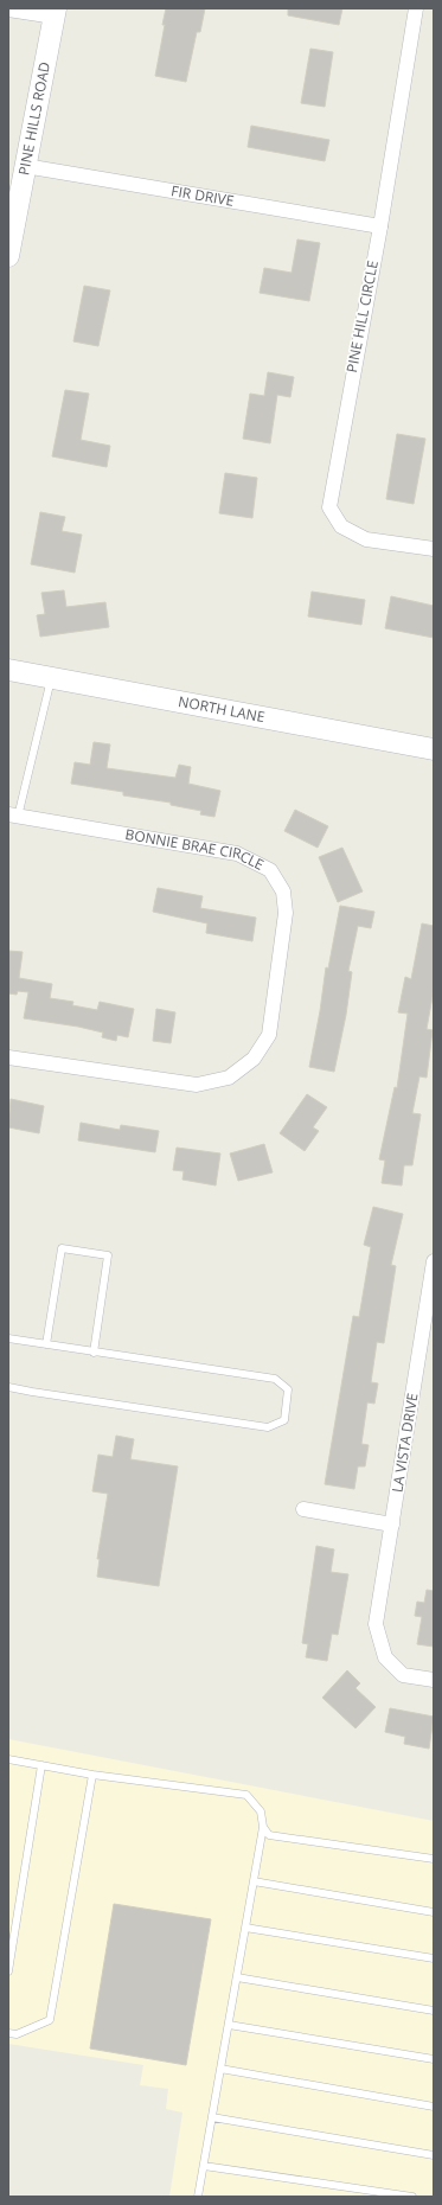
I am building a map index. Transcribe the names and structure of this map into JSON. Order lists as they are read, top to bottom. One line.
{"streets":{"street":["PINE HILLS ROAD","FIR DRIVE","PINE HILL CIRCLE","NORTH LANE","BONNIE BRAE CIRCLE","LA VISTA DRIVE"]},"crossings":[["PINE HILLS ROAD","FIR DRIVE"],["FIR DRIVE","PINE HILL CIRCLE"]]}
